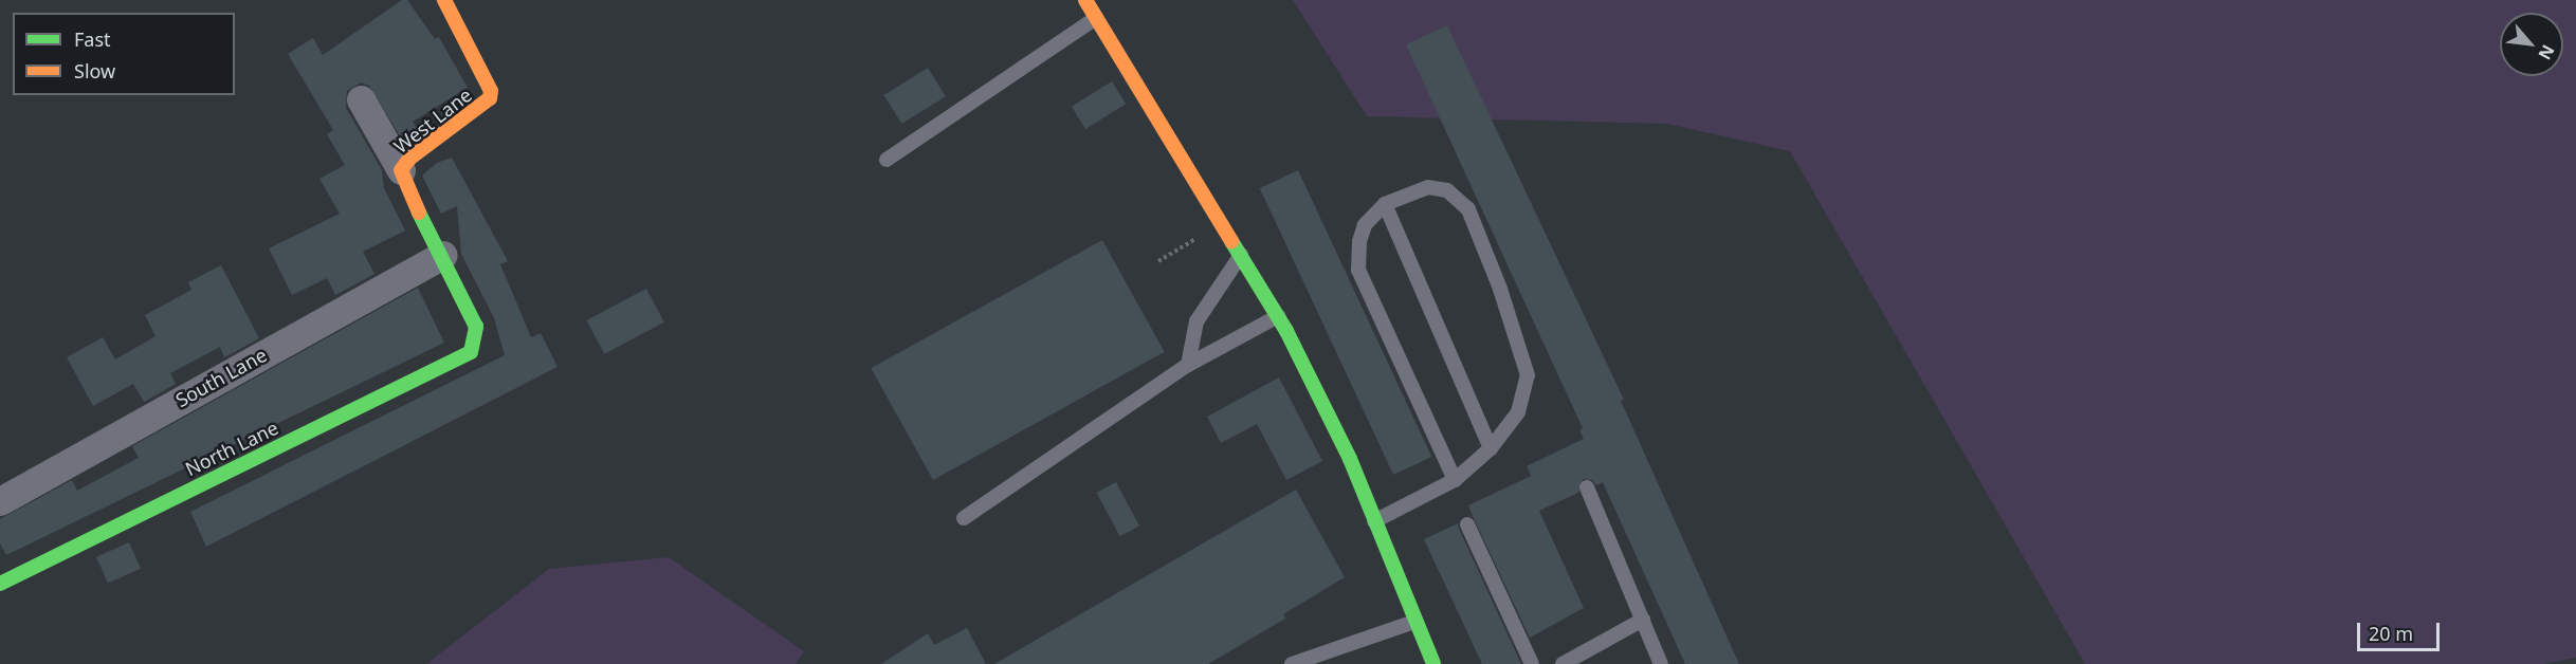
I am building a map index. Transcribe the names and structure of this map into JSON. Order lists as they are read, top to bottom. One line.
{"streets":{"street":["West Lane","South Lane","North Lane"]},"crossings":[["West Lane","South Lane"],["West Lane","North Lane"]],"legend":["Fast","Slow"],"scale_bar":"20 m","north":"bottom right"}
